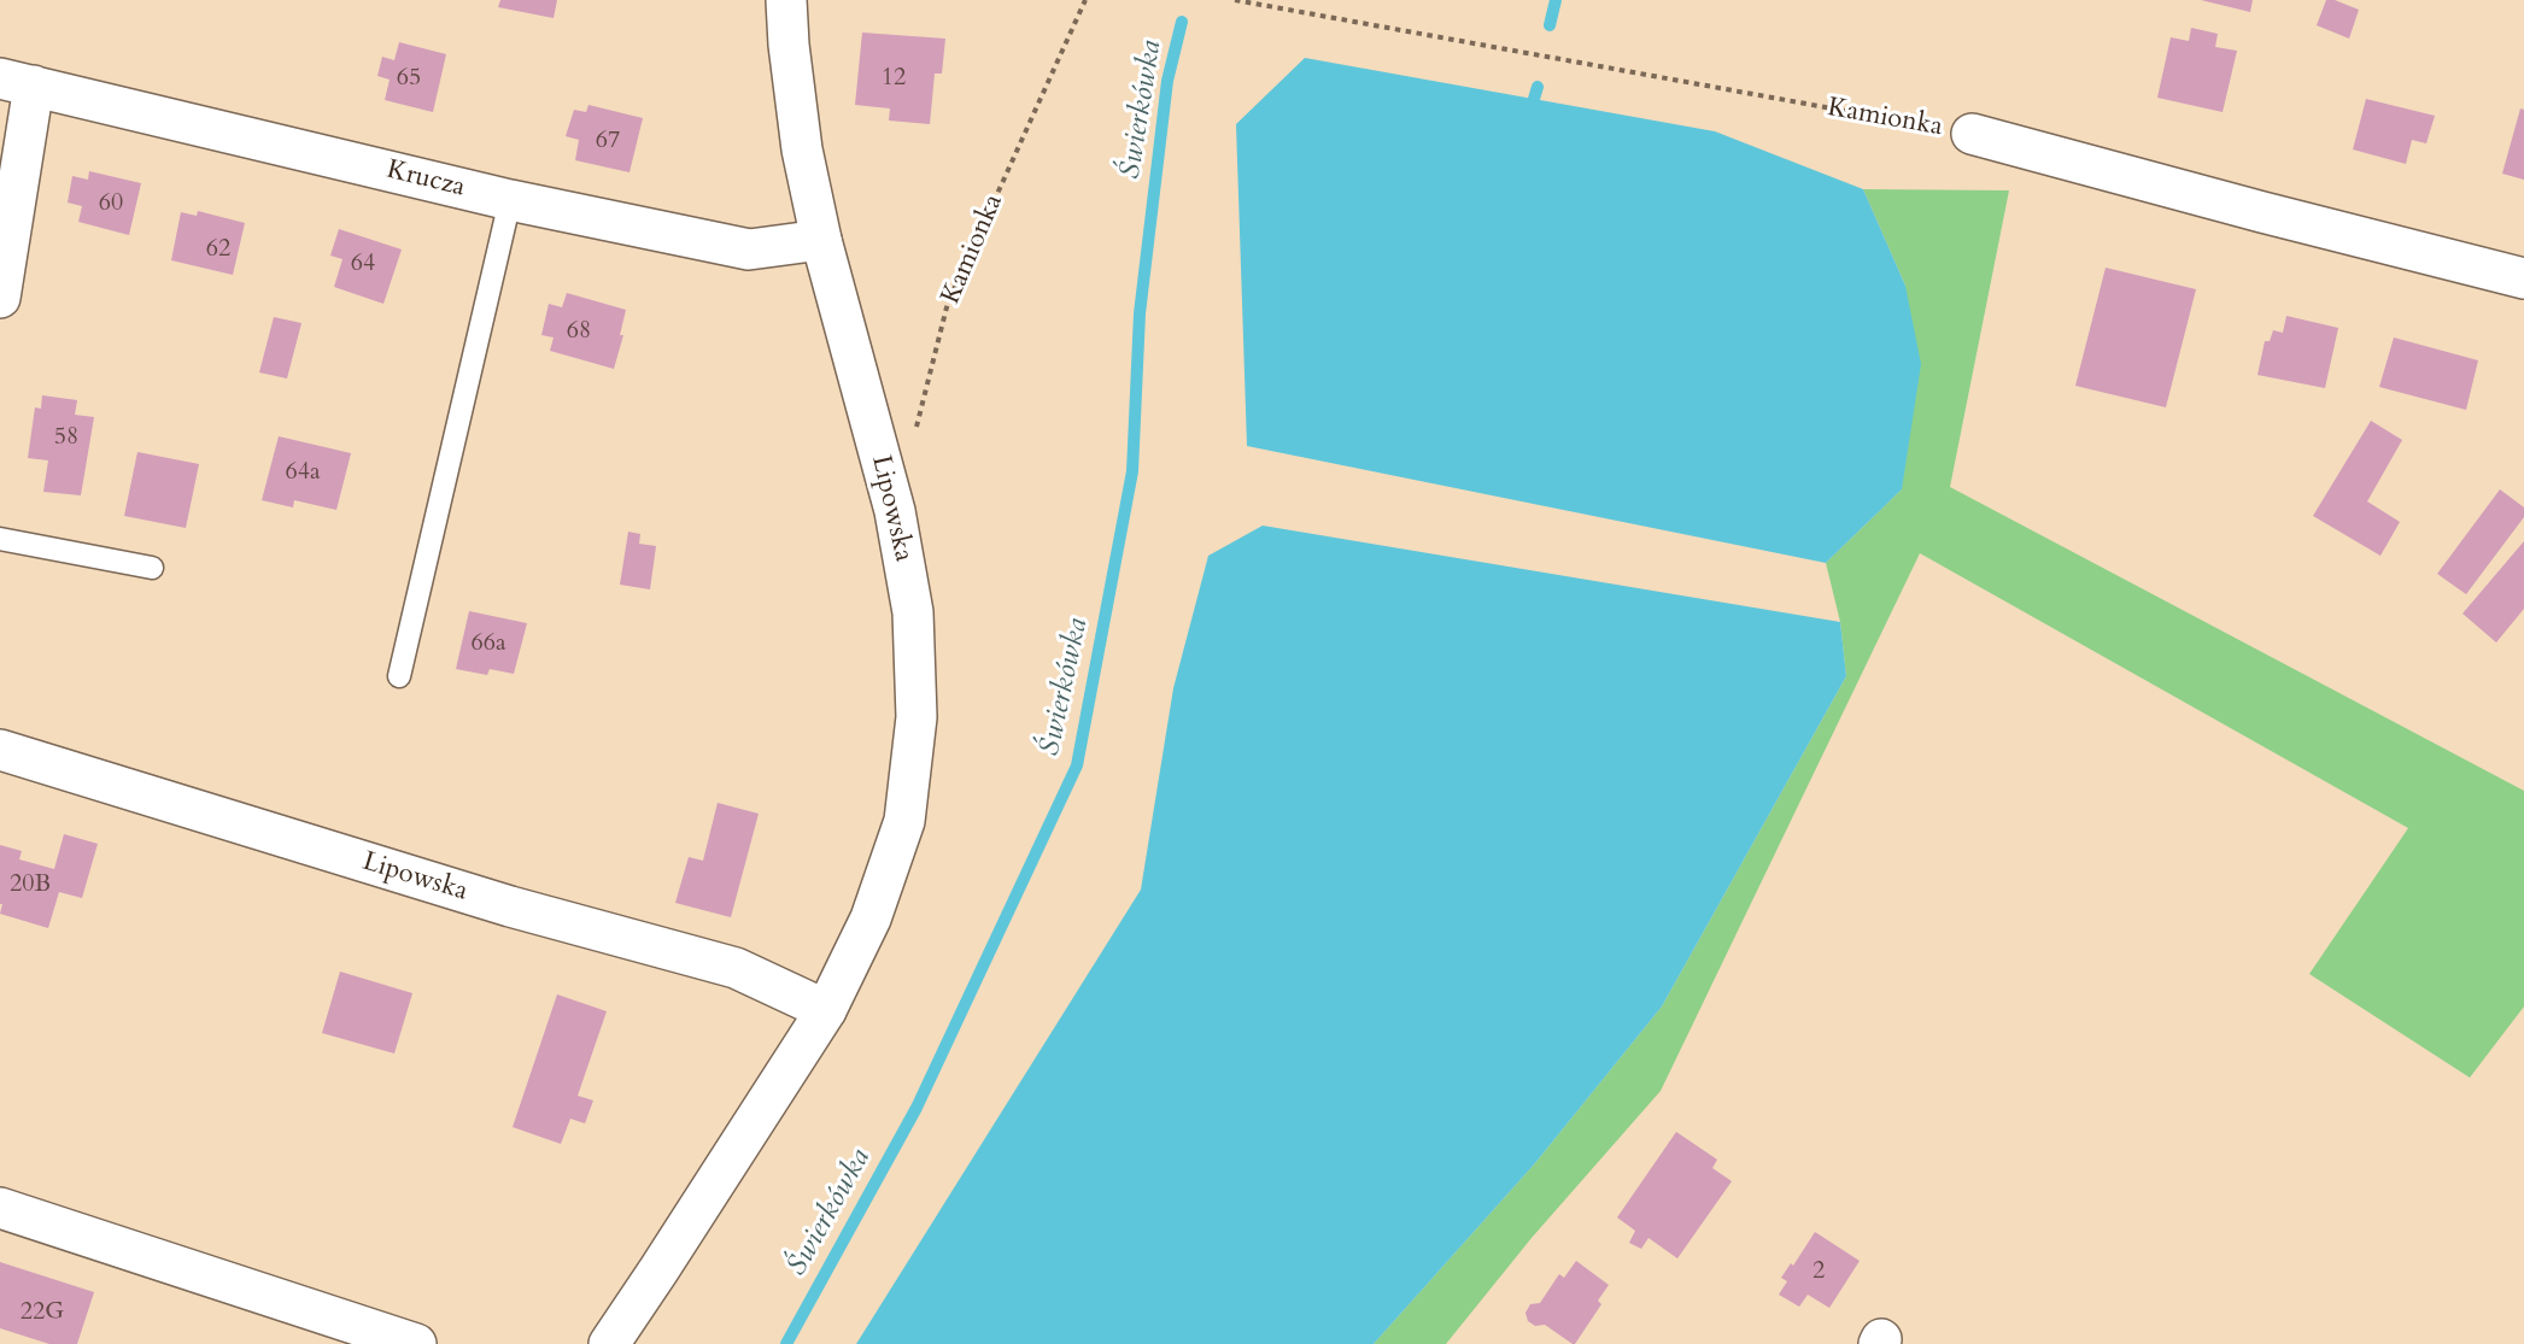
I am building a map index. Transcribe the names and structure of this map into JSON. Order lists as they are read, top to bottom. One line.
{"streets":{"street":["Kamionka","Krucza","Lipowska"]},"crossings":[["Krucza","Lipowska"]],"water":["Świerkówka"],"house_numbers":["65","12","67","60","62","64","68","58","64a","66a","20B","2","22G"]}
